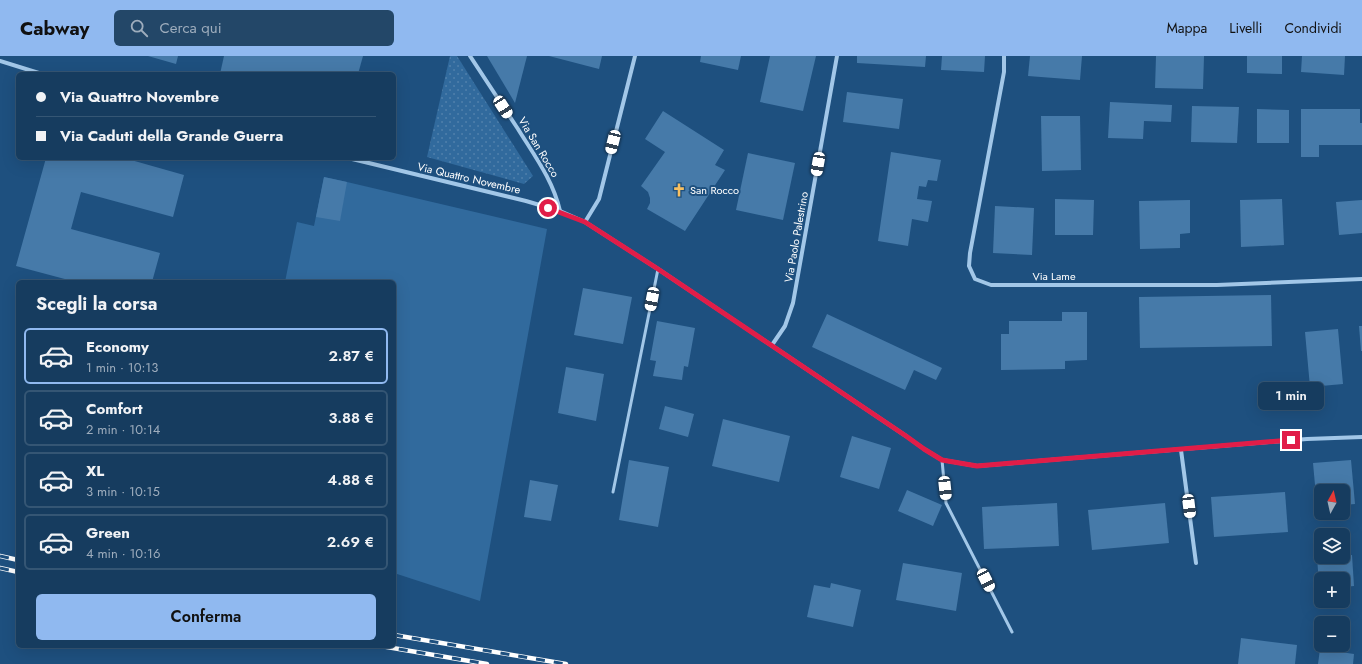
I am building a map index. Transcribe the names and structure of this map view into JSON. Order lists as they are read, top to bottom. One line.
{"streets":{"street":["Via San Rocco","Via Quattro Novembre","Via Paolo Palestrino","Via Lame"]},"crossings":[["Via San Rocco","Via Quattro Novembre"],["Via Quattro Novembre","Via Paolo Palestrino"]],"places":{"church":["San Rocco"]},"north":"top","page":{"header":"Cabway","search":"Cerca qui","nav":["Mappa","Livelli","Condividi"],"banner":["Via Quattro Novembre","Via Caduti della Grande Guerra"],"heading":"Scegli la corsa","list":[{"name":"Economy","note":"1 min · 10:13","value":"2.87 €"},{"name":"Comfort","note":"2 min · 10:14","value":"3.88 €"},{"name":"XL","note":"3 min · 10:15","value":"4.88 €"},{"name":"Green","note":"4 min · 10:16","value":"2.69 €"}],"bubble":"1 min","map_buttons":["+","−"],"buttons":"Conferma"}}
